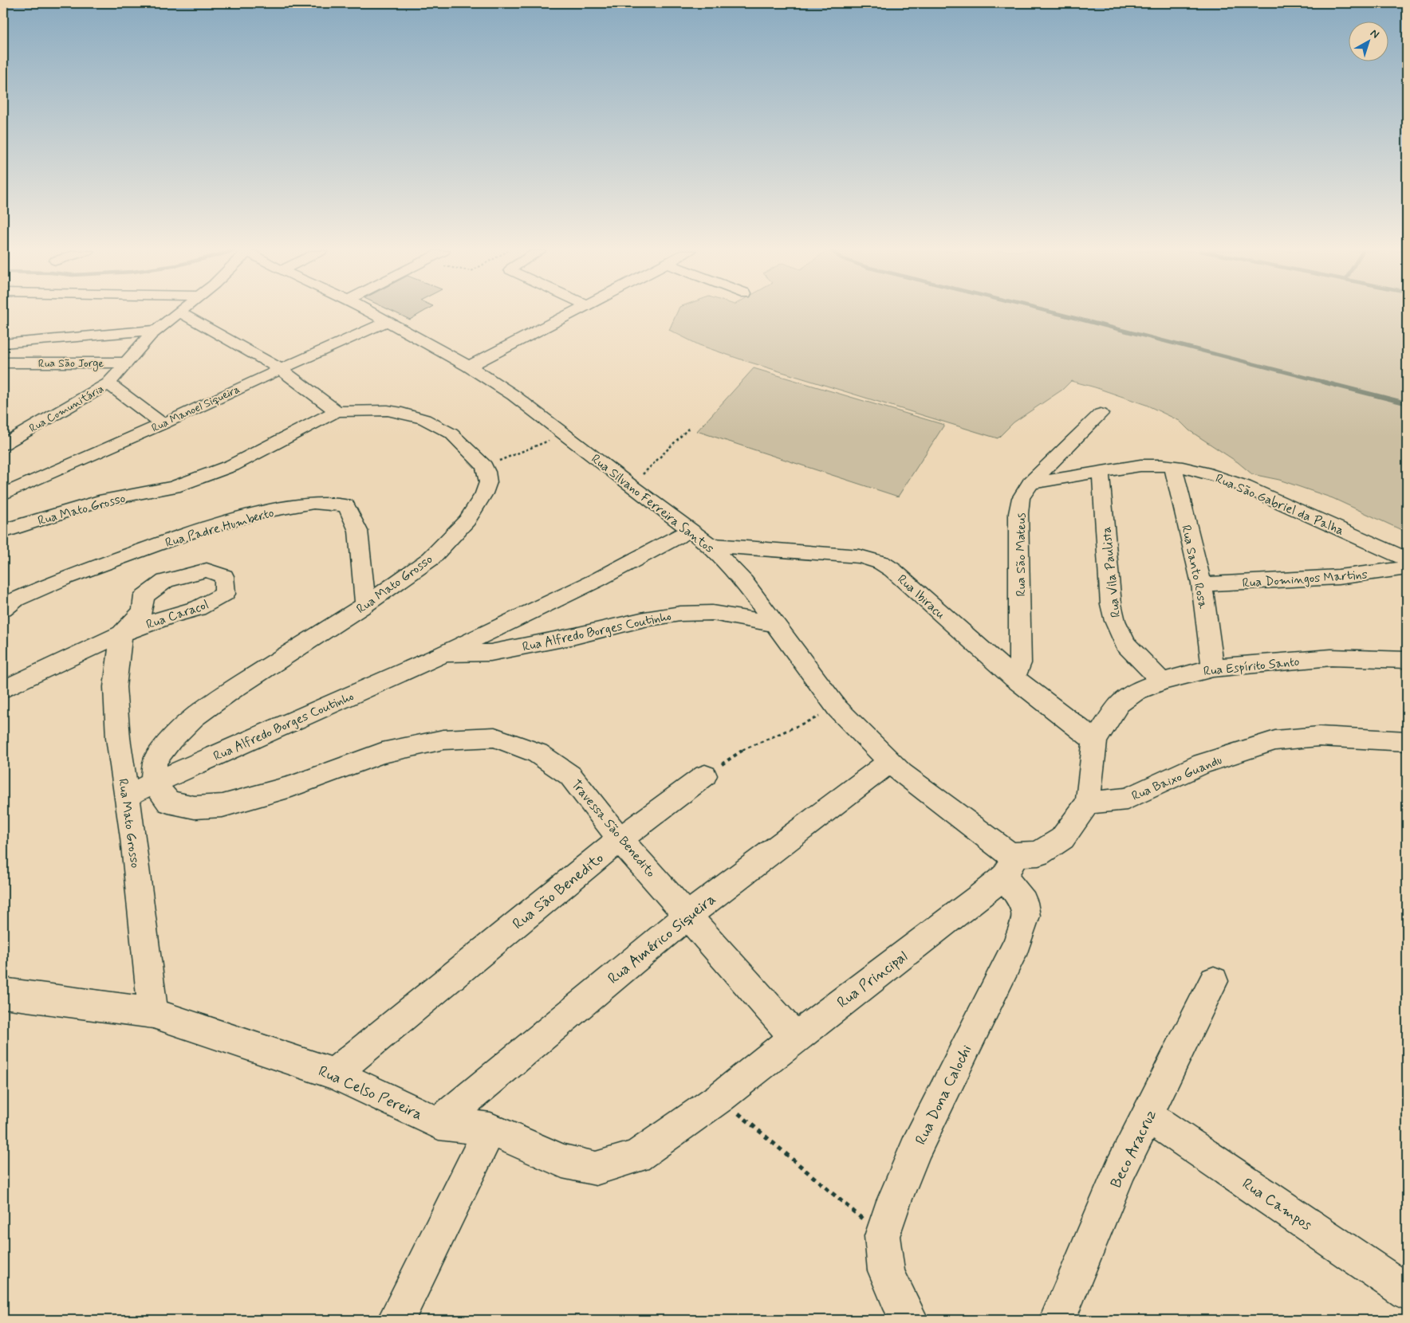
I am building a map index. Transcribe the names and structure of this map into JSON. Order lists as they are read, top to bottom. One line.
{"streets":{"street":["Rua São Jorge","Rua Comunitária","Rua Manoel Siqueira","Rua Silvano Ferreira Santos","Rua São Gabriel da Palha","Rua Mato Grosso","Rua Padre Humberto","Rua São Mateus","Rua Santo Rosa","Rua Vila Paulista","Rua Domingos Martins","Rua Ibiracu","Rua Caracol","Rua Alfredo Borges Coutinho","Rua Espírito Santo","Rua Baixo Guandu","Travessa São Benedito","Rua São Benedito","Rua Américo Siqueira","Rua Principal","Rua Celso Pereira","Rua Dona Calochi","Beco Aracruz","Rua Campos"]},"crossings":[["Rua São Jorge","Rua Comunitária"],["Rua Manoel Siqueira","Rua Silvano Ferreira Santos"],["Rua Silvano Ferreira Santos","Rua Ibiracu"],["Rua Silvano Ferreira Santos","Rua Alfredo Borges Coutinho"],["Rua Silvano Ferreira Santos","Rua Espírito Santo"],["Rua Silvano Ferreira Santos","Rua Américo Siqueira"],["Rua Silvano Ferreira Santos","Rua Principal"],["Rua Silvano Ferreira Santos","Rua Dona Calochi"],["Rua São Gabriel da Palha","Rua São Mateus"],["Rua São Gabriel da Palha","Rua Santo Rosa"],["Rua São Gabriel da Palha","Rua Vila Paulista"],["Rua Mato Grosso","Rua Padre Humberto"],["Rua Mato Grosso","Rua Caracol"],["Rua Mato Grosso","Rua Alfredo Borges Coutinho"],["Rua Mato Grosso","Travessa São Benedito"],["Rua Mato Grosso","Rua Celso Pereira"],["Rua São Mateus","Rua Ibiracu"],["Rua Santo Rosa","Rua Domingos Martins"],["Rua Santo Rosa","Rua Espírito Santo"],["Rua Vila Paulista","Rua Espírito Santo"],["Rua Ibiracu","Rua Espírito Santo"],["Rua Alfredo Borges Coutinho","Travessa São Benedito"],["Rua Espírito Santo","Rua Baixo Guandu"],["Rua Espírito Santo","Rua Principal"],["Rua Espírito Santo","Rua Dona Calochi"],["Travessa São Benedito","Rua São Benedito"],["Travessa São Benedito","Rua Américo Siqueira"],["Travessa São Benedito","Rua Principal"],["Rua São Benedito","Rua Celso Pereira"],["Rua Américo Siqueira","Rua Celso Pereira"],["Rua Principal","Rua Celso Pereira"],["Rua Principal","Rua Dona Calochi"],["Beco Aracruz","Rua Campos"]],"north":"top right"}
